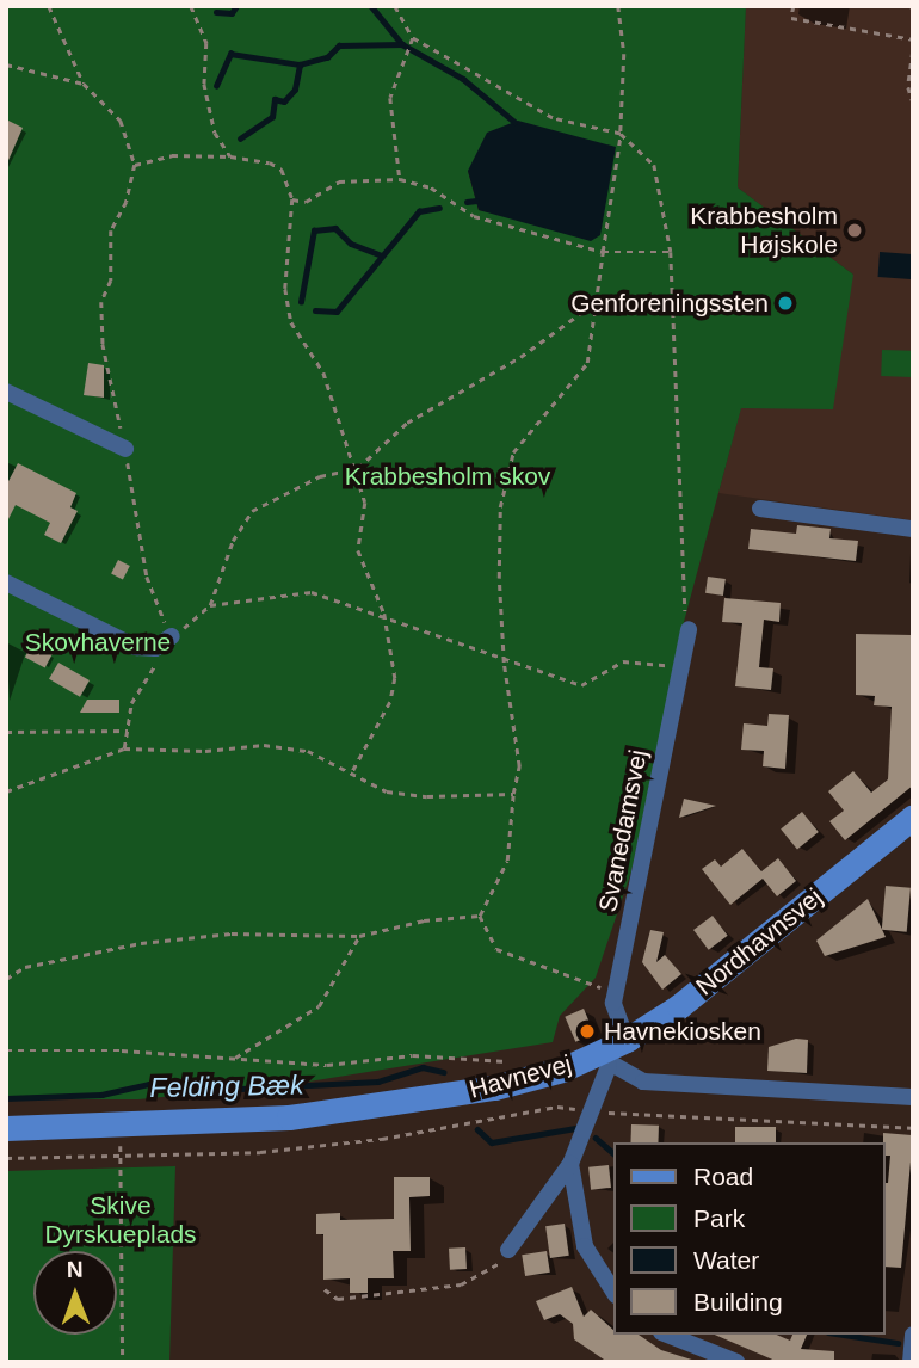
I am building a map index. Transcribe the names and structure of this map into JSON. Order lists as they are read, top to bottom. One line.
{"streets":{"street":["Svanedamsvej","Nordhavnsvej","Havnevej"]},"crossings":[["Svanedamsvej","Nordhavnsvej"],["Nordhavnsvej","Havnevej"]],"water":["Felding Bæk"],"parks":["Krabbesholm skov","Skovhaverne","Skive Dyrskueplads"],"places":["Krabbesholm Højskole","Genforeningssten","Havnekiosken"],"legend":["Road","Park","Water","Building"],"north":"top"}
